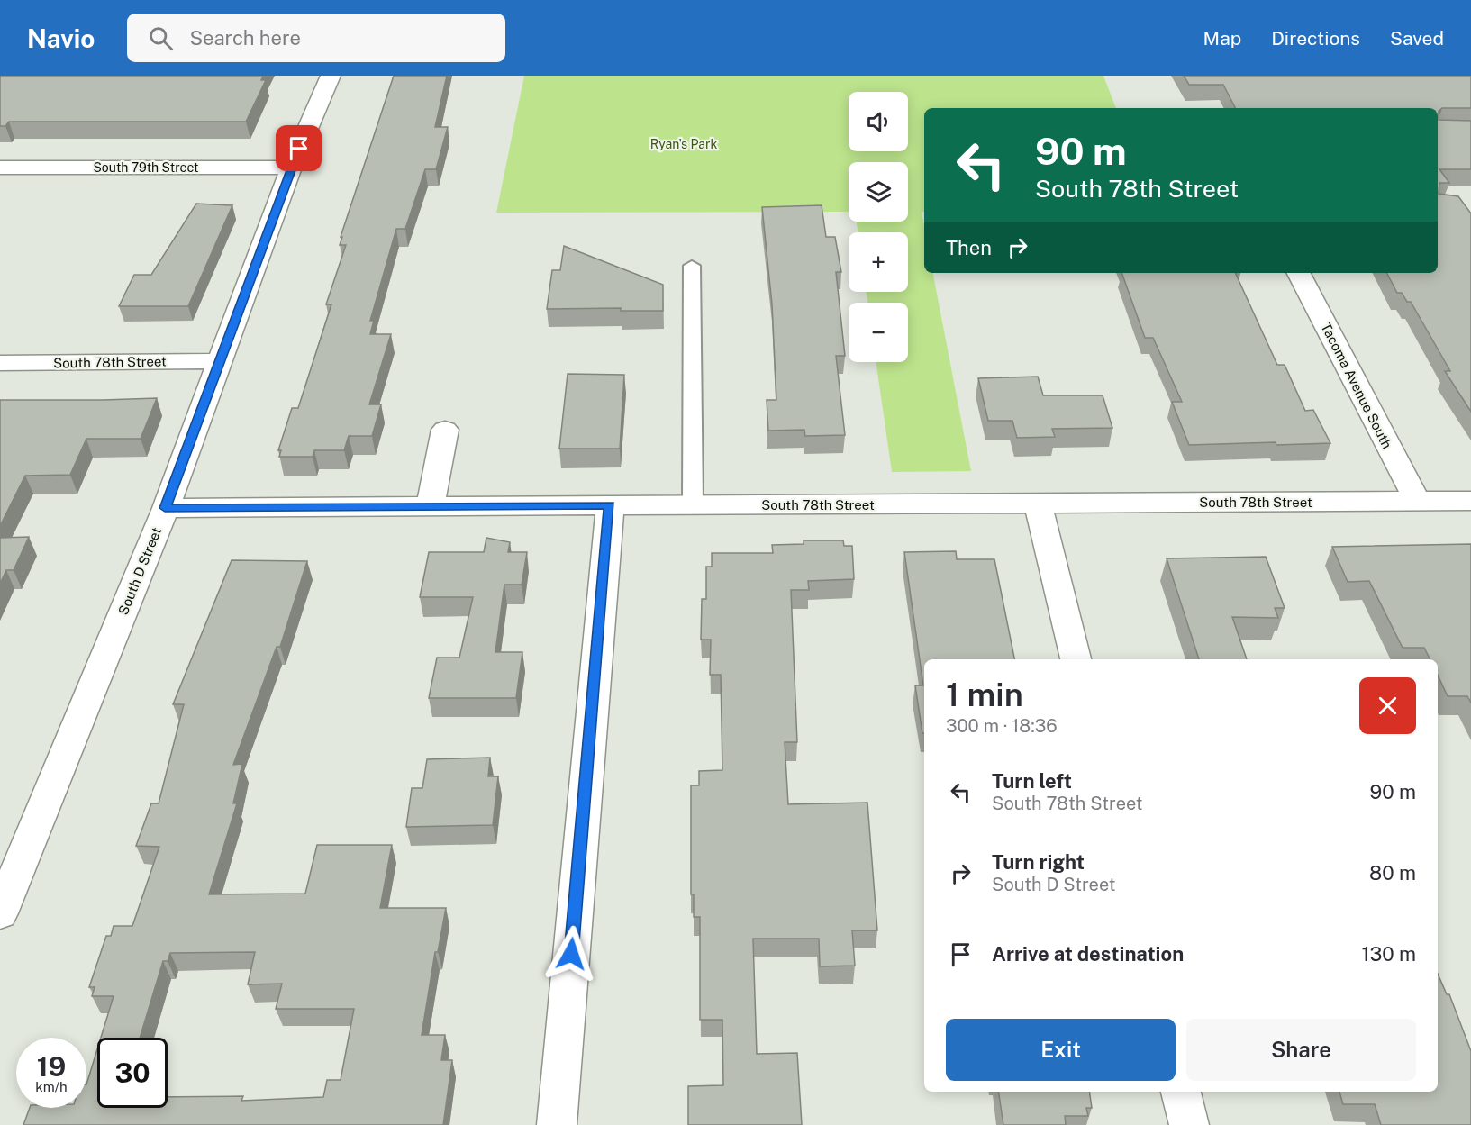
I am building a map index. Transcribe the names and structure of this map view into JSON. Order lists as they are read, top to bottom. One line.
{"streets":{"street":["South 79th Street","South 78th Street","Tacoma Avenue South","South D Street"]},"crossings":[["South 79th Street","South D Street"],["South 78th Street","Tacoma Avenue South"],["South 78th Street","South D Street"]],"parks":["Ryan's Park"],"page":{"header":"Navio","search":"Search here","nav":["Map","Directions","Saved"],"map_buttons":["+","−"],"turn":["90 m","South 78th Street"],"then":"Then","heading":["1 min","300 m · 18:36"],"list":[{"name":"Turn left","note":"South 78th Street","value":"90 m"},{"name":"Turn right","note":"South D Street","value":"80 m"},{"name":"Arrive at destination","value":"130 m"}],"buttons":["Exit","Share"],"speed":"19 km/h","limit":"30"}}
